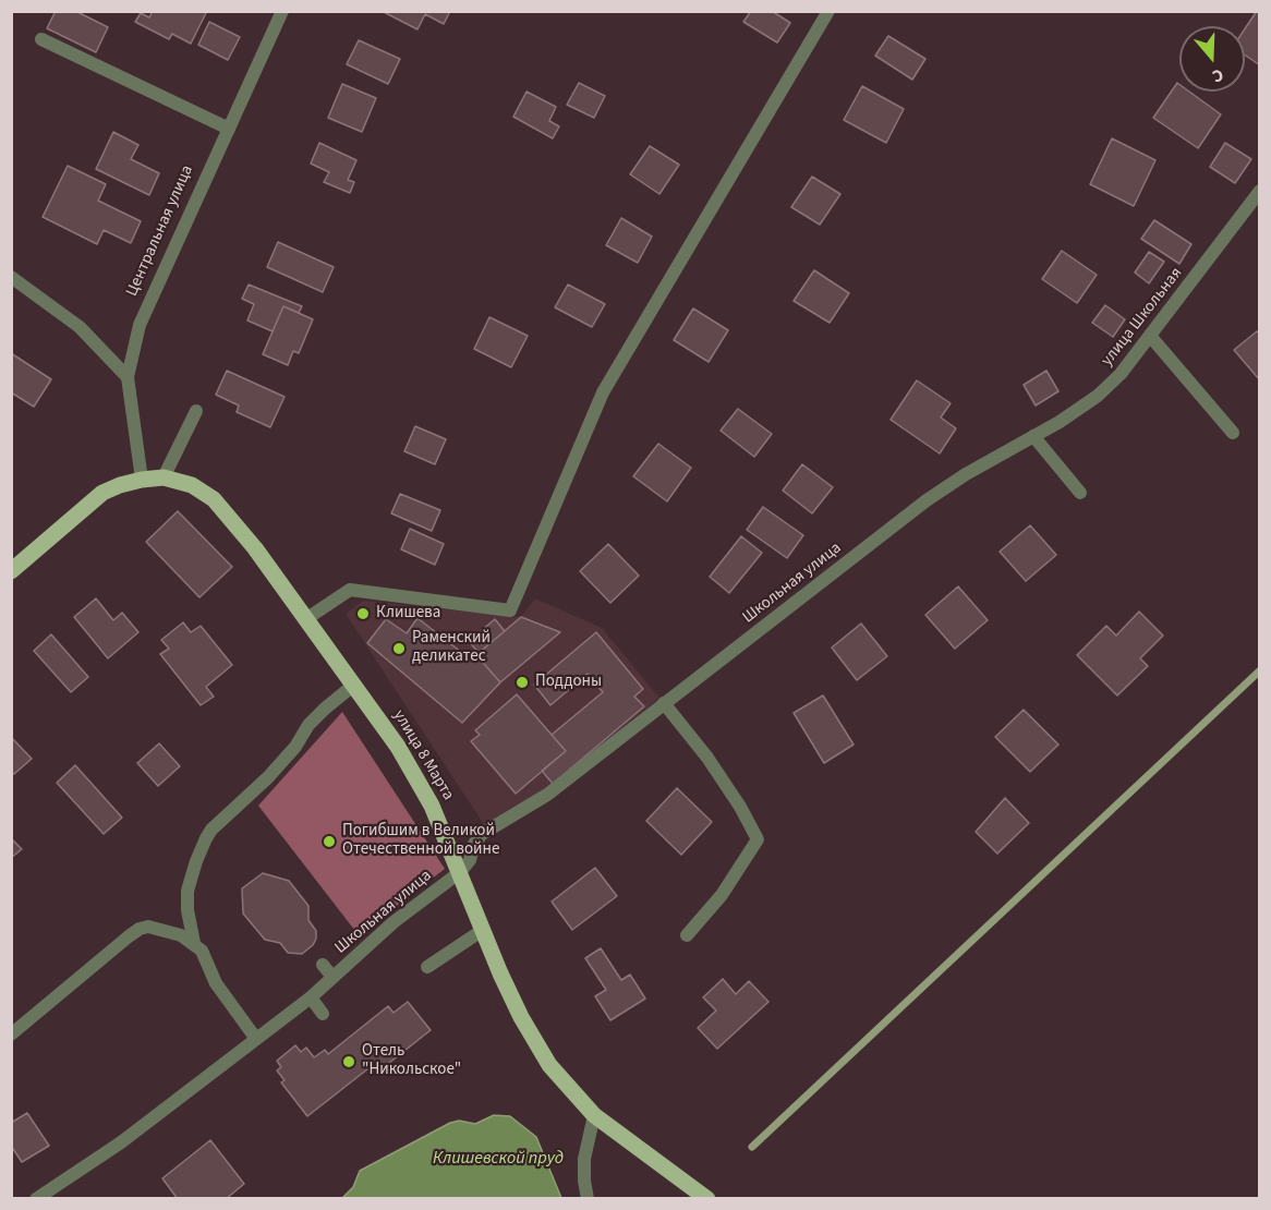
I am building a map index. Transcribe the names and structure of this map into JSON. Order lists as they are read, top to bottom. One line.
{"streets":{"main road":["улица 8 Марта"],"street":["Центральная улица","улица Школьная","Школьная улица"]},"crossings":[["улица Школьная","Школьная улица"],["Школьная улица","улица 8 Марта"]],"water":["Клишевской пруд"],"places":["Клишева","Раменский деликатес","Поддоны","Погибшим в Великой Отечественной войне","Отель \"Никольское\""],"north":"bottom"}
